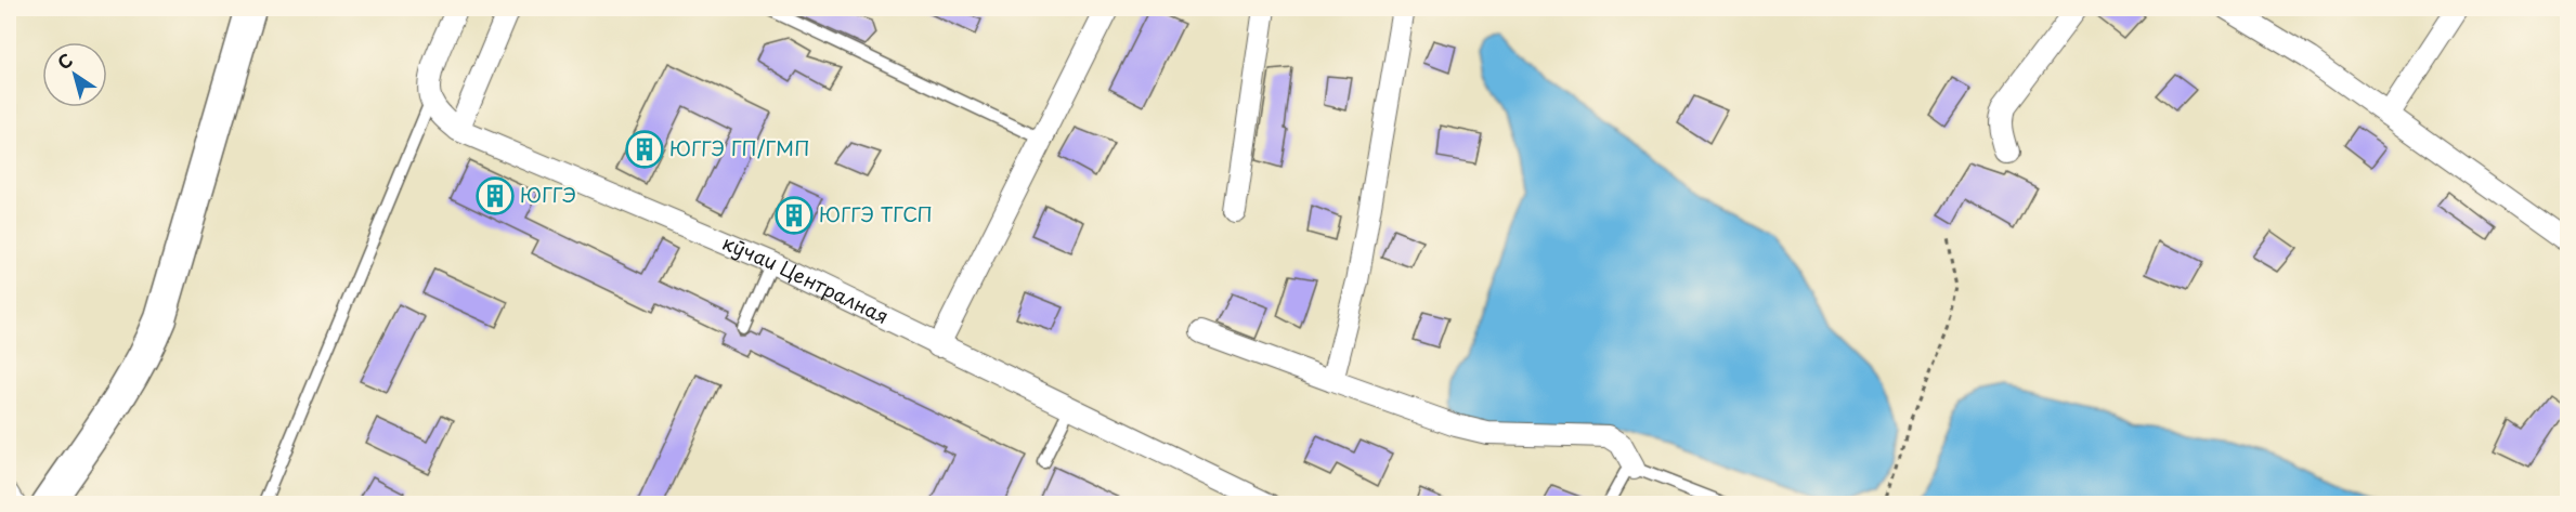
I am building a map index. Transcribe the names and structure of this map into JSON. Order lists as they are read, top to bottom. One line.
{"streets":{"street":["кӯчаи Централная"]},"places":{"building":["ЮГГЭ ГП/ГМП","ЮГГЭ","ЮГГЭ ТГСП"]},"north":"top left"}
